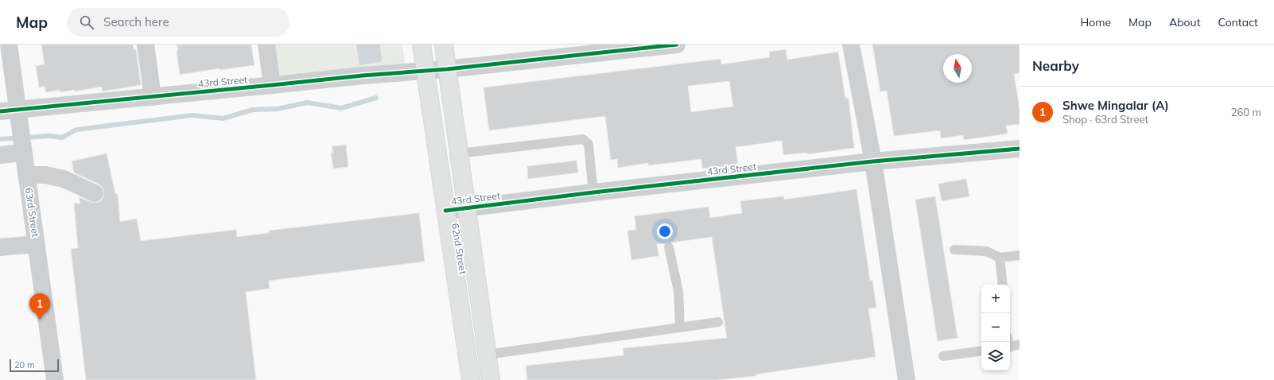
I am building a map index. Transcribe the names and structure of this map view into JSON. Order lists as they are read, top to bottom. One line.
{"streets":{"main road":["62nd Street"],"street":["43rd Street","63rd Street"]},"crossings":[["43rd Street","63rd Street"],["43rd Street","62nd Street"]],"scale_bar":"20 m","north":"top","page":{"header":"Map","search":"Search here","nav":["Home","Map","About","Contact"],"heading":"Nearby","list":[{"mark":"1","name":"Shwe Mingalar (A)","note":"Shop · 63rd Street","value":"260 m"}],"map_buttons":["+","−"],"pins":"1","scale":"20 m"}}
